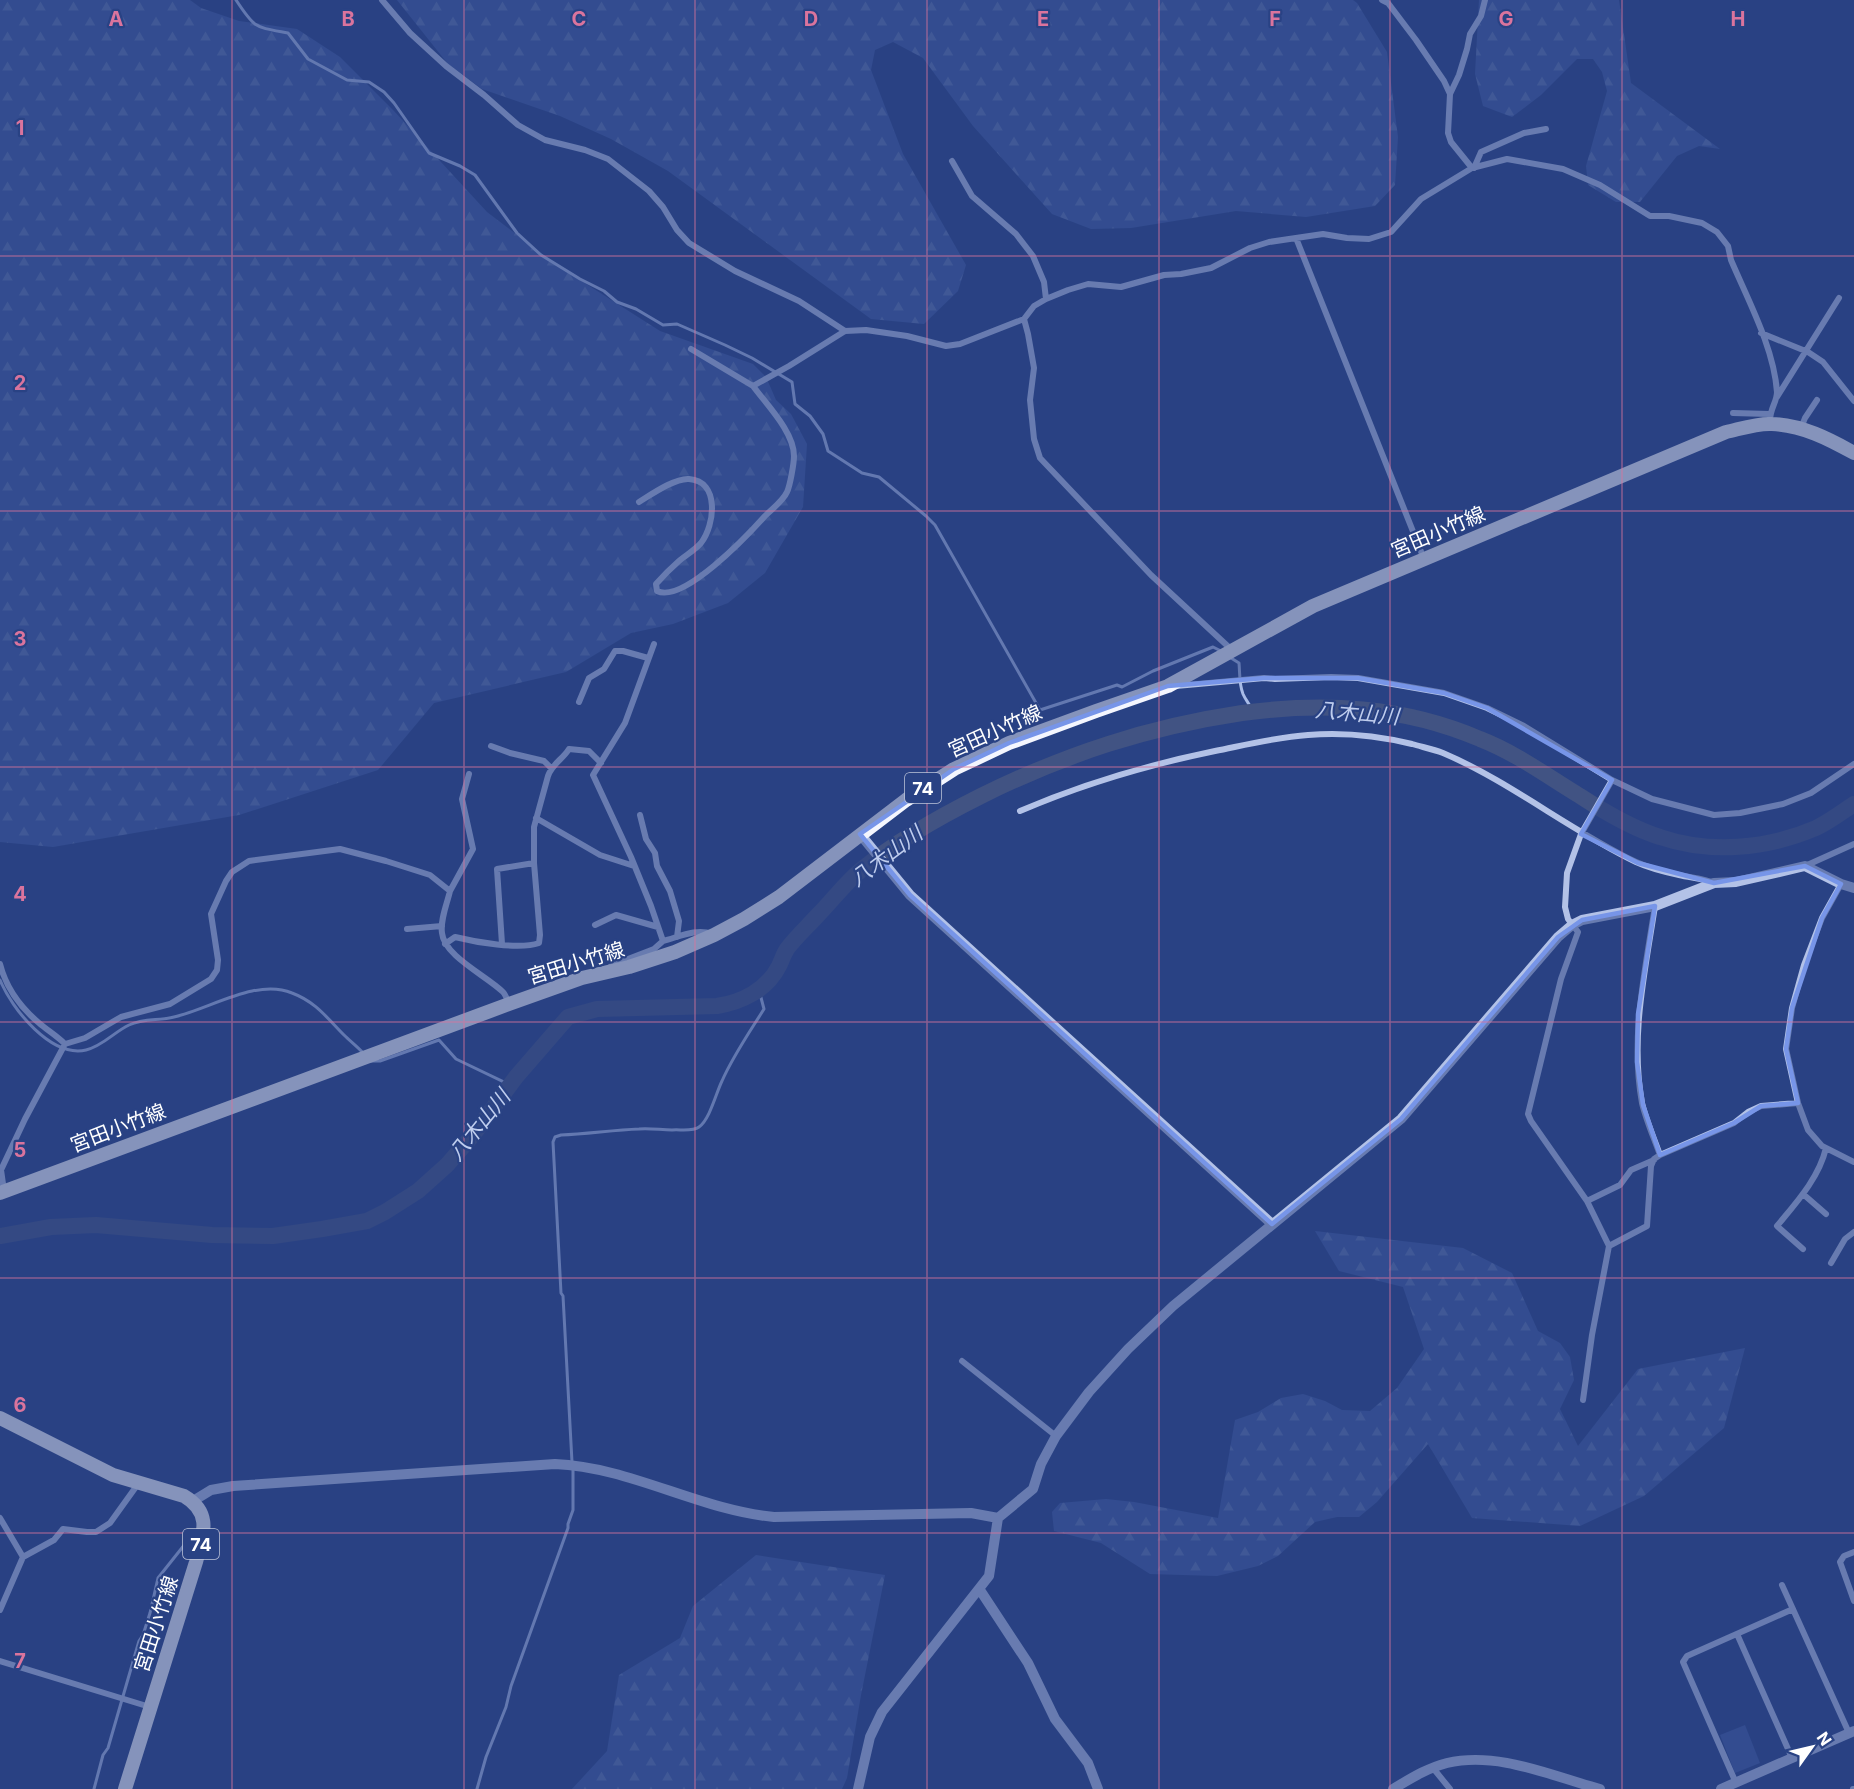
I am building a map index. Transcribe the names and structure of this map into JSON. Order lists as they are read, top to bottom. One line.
{"streets":{"main road":["宮田小竹線","74"]},"crossings":[["宮田小竹線","74"]],"water":["八木山川"],"north":"top right","grid":{"columns":["A","B","C","D","E","F","G","H"],"rows":["1","2","3","4","5","6","7"]}}
